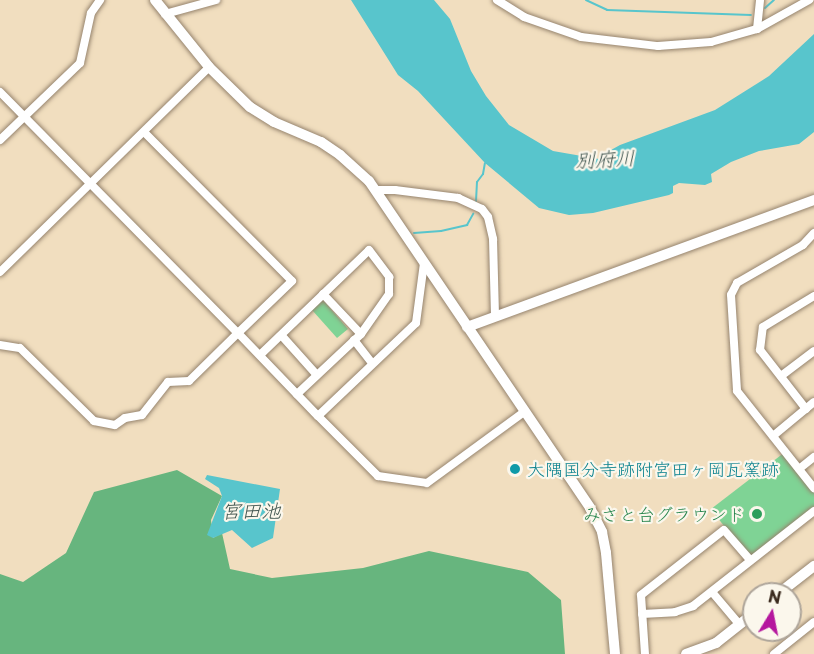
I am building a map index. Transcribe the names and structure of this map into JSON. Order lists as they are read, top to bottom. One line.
{"water":["別府川","宮田池"],"places":["大隅国分寺跡附宮田ヶ岡瓦窯跡","みさと台グラウンド"],"north":"top"}
